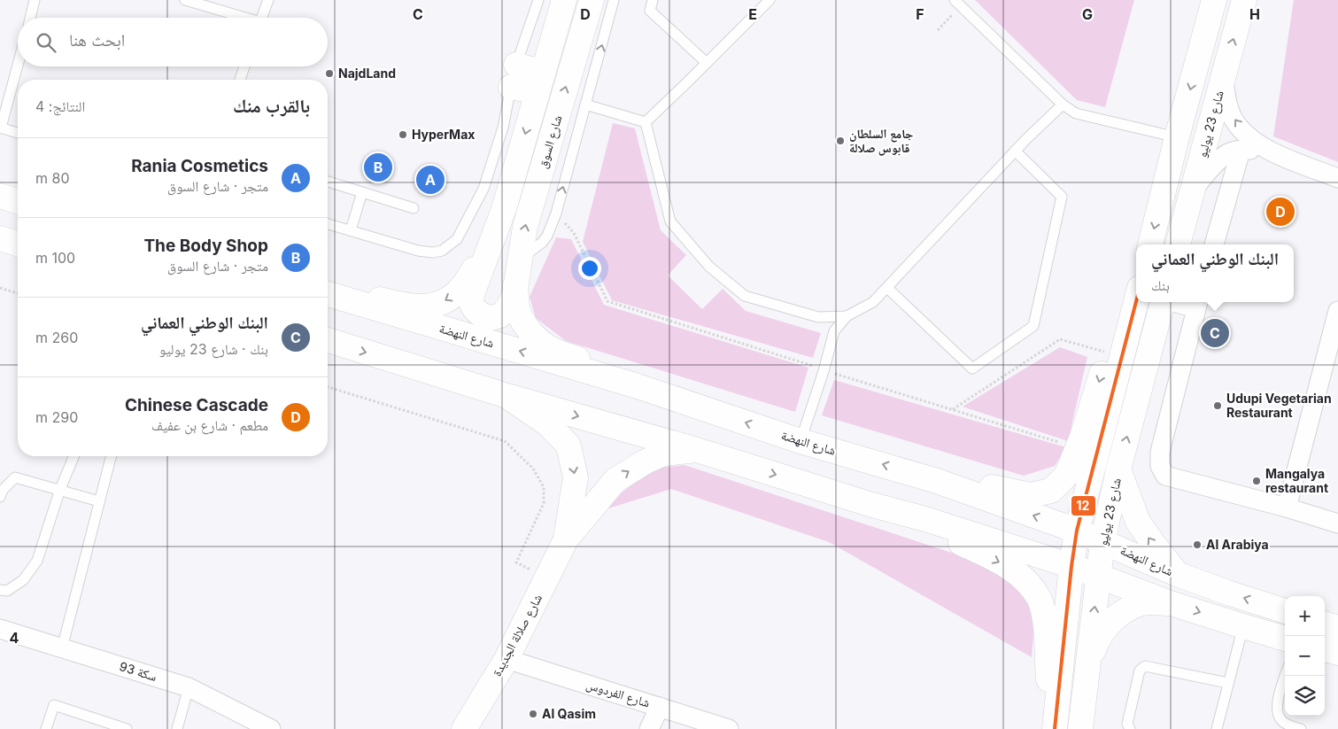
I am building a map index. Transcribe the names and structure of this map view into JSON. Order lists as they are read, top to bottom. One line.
{"streets":{"main road":["شارع 23 يوليو","شارع السوق","شارع النهضة","شارع صلالة الجديدة"],"street":["سكة 93","شارع الفردوس"]},"crossings":[["شارع 23 يوليو","شارع النهضة"],["شارع صلالة الجديدة","شارع الفردوس"]],"places":["NajdLand","HyperMax","جامع السلطان قابوس صلالة","Udupi Vegetarian Restaurant","Mangalya restaurant","Al Arabiya","Al Qasim"],"lines":["transit line 12"],"page":{"search":"ابحث هنا","heading":["بالقرب منك","النتائج: 4"],"list":[{"mark":"A","name":"Rania Cosmetics","note":"متجر · شارع السوق","value":"80 m"},{"mark":"B","name":"The Body Shop","note":"متجر · شارع السوق","value":"100 m"},{"mark":"C","name":"البنك الوطني العماني","note":"بنك · شارع 23 يوليو","value":"260 m"},{"mark":"D","name":"Chinese Cascade","note":"مطعم · شارع بن عفيف","value":"290 m"}],"pins":["B","A","D","C"],"popup":["البنك الوطني العماني","بنك"],"map_buttons":["+","−"]},"grid":{"columns":["C","D","E","F","G","H"],"rows":["4"]}}
